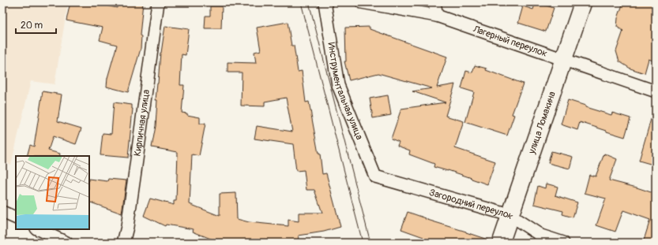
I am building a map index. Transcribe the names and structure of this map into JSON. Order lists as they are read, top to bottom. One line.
{"streets":{"main road":["улица Ломакина"],"street":["Лагерный переулок","Инструментальная улица","Кирпичная улица","Загородний переулок"]},"crossings":[["Лагерный переулок","улица Ломакина"],["Инструментальная улица","Загородний переулок"],["улица Ломакина","Загородний переулок"]],"scale_bar":"20 m"}
